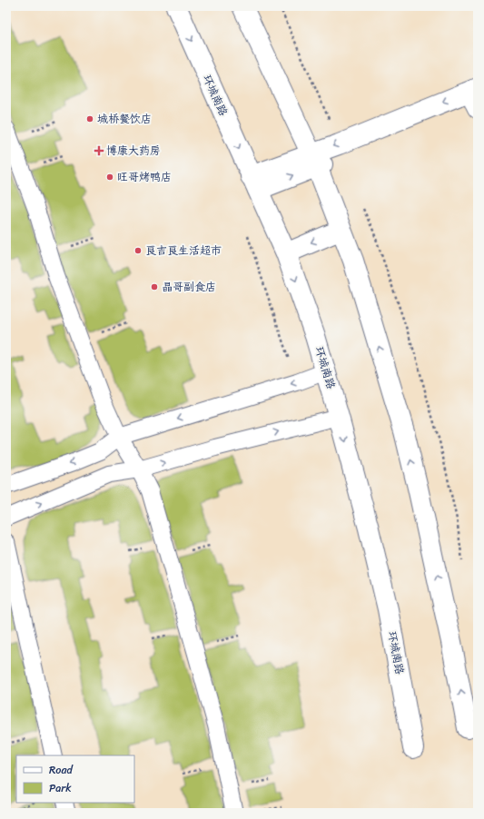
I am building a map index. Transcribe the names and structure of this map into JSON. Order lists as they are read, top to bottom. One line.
{"streets":{"main road":["环城南路"]},"places":{"other":["城桥餐饮店","旺哥烤鸭店","良吉良生活超市","晶哥副食店"],"health":["博康大药房"]},"legend":["Road","Park"]}
